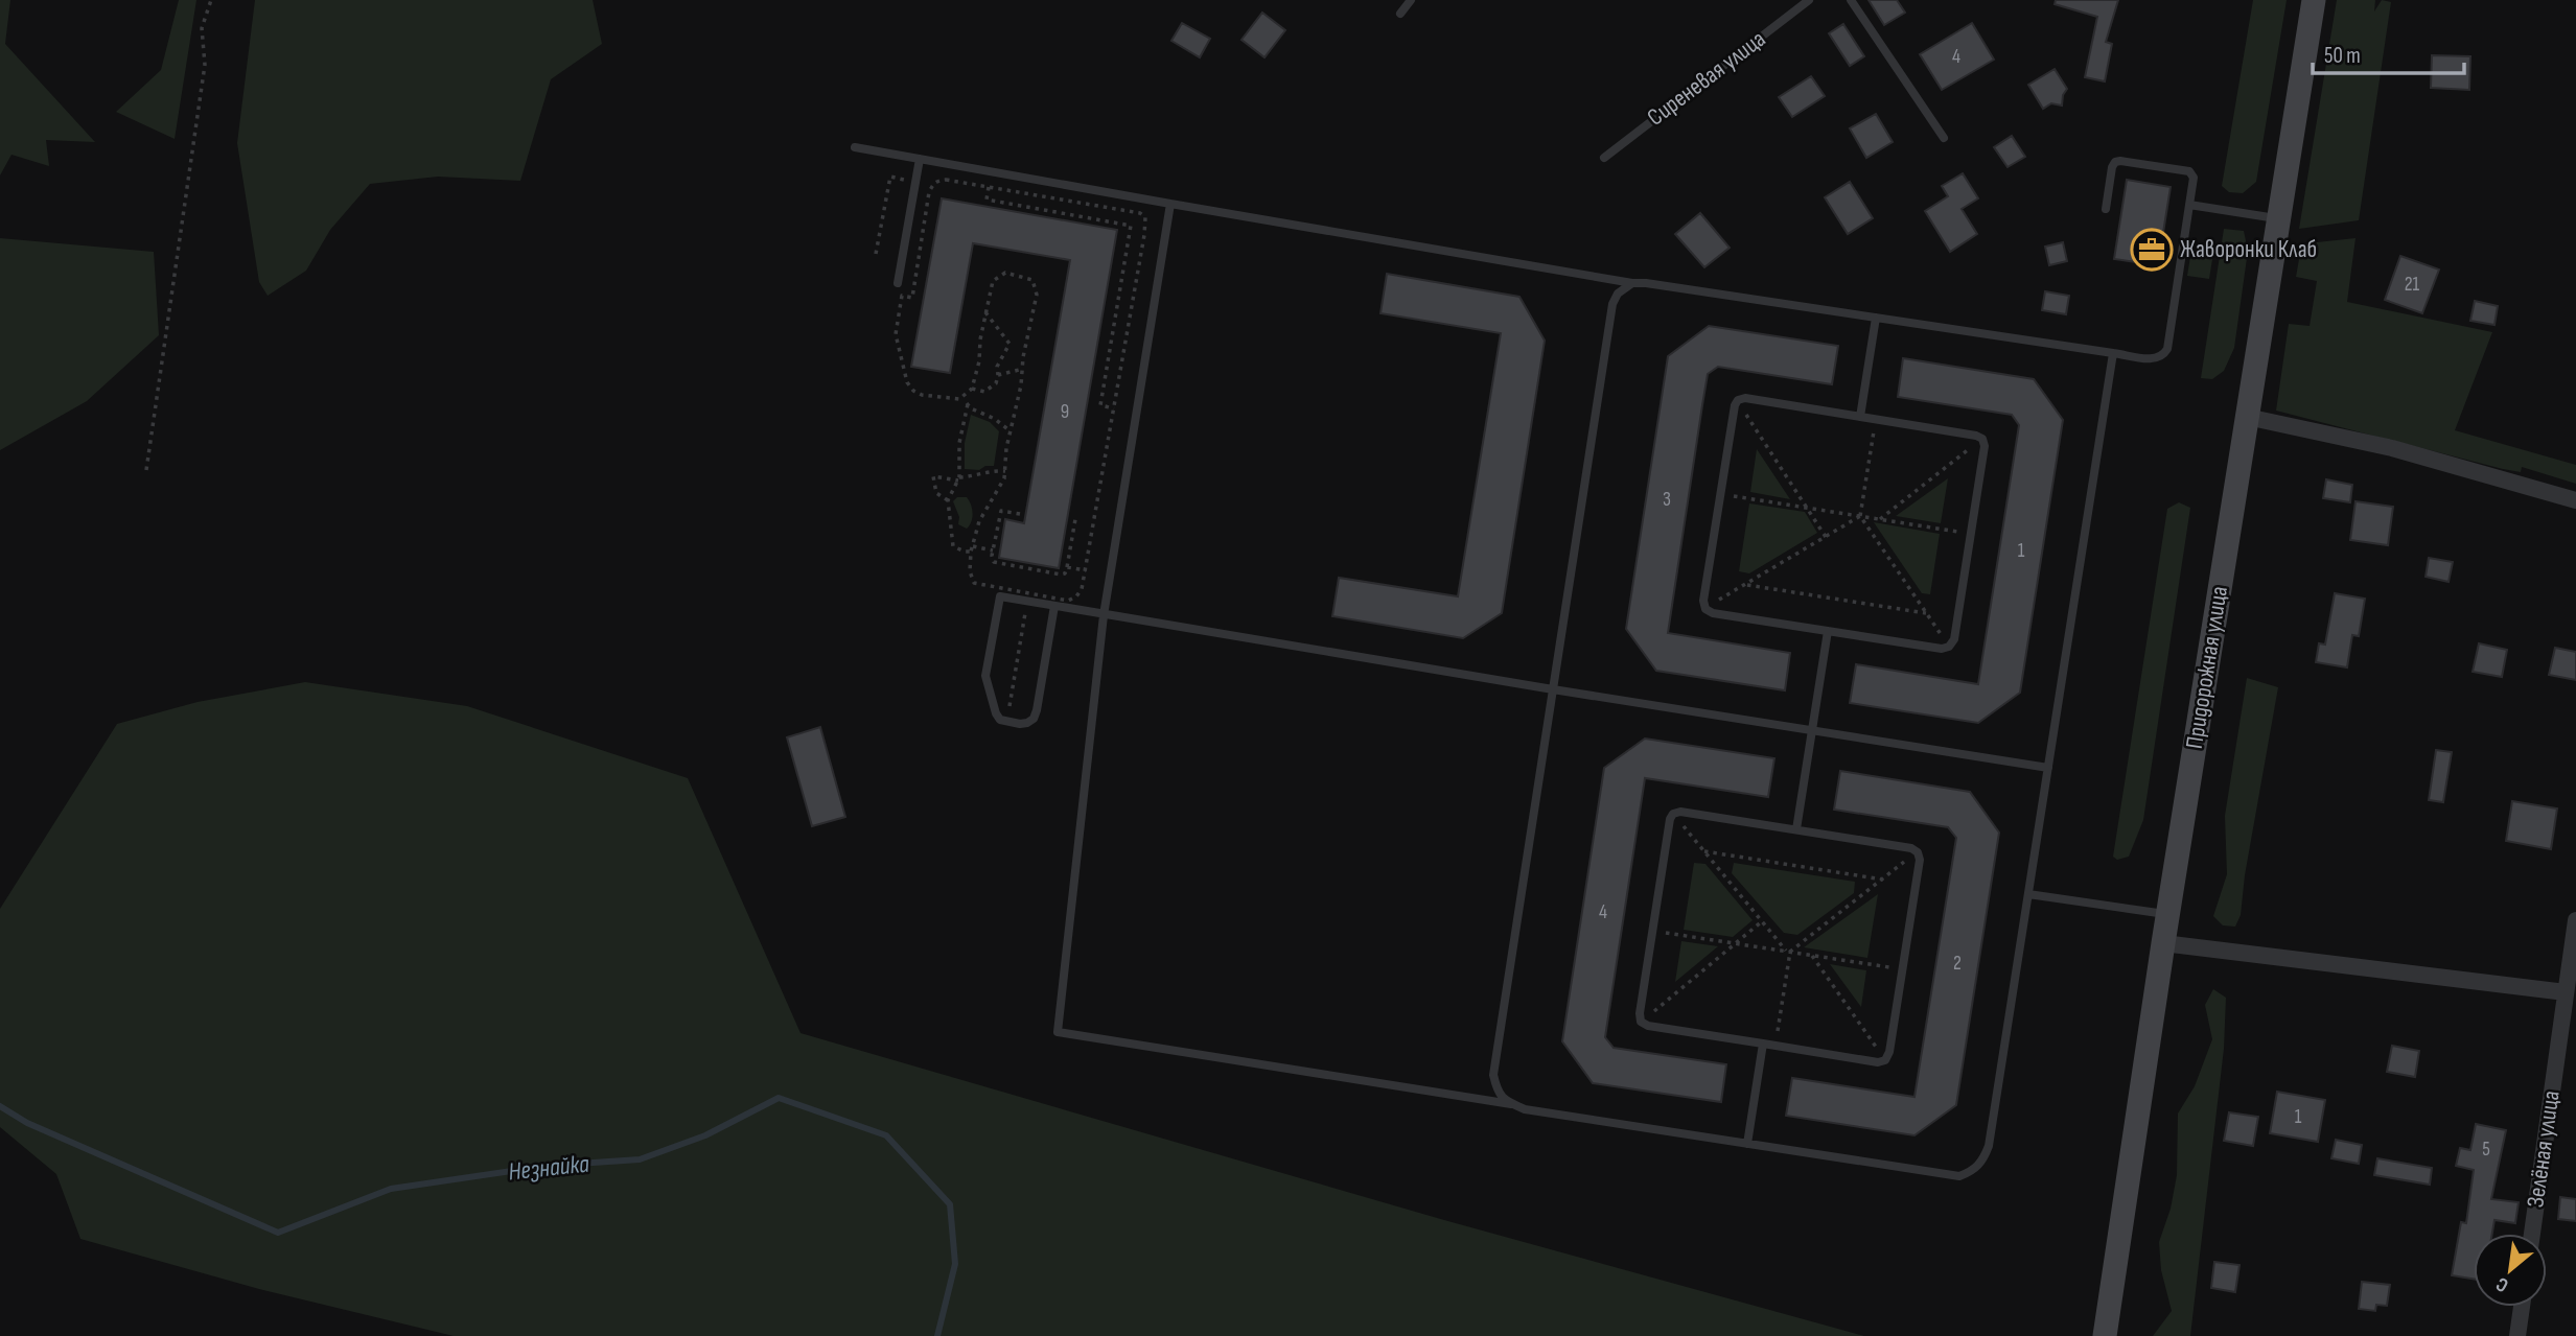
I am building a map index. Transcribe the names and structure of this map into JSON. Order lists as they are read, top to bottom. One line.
{"streets":{"main road":["Придорожная улица"],"street":["Зелёная улица"],"lane":["Сиреневая улица"]},"water":["Незнайка"],"places":{"office":["Жаворонки Клаб"]},"house_numbers":["4","21","9","3","1","4","2","1","5"],"scale_bar":"50 m","north":"bottom left"}
